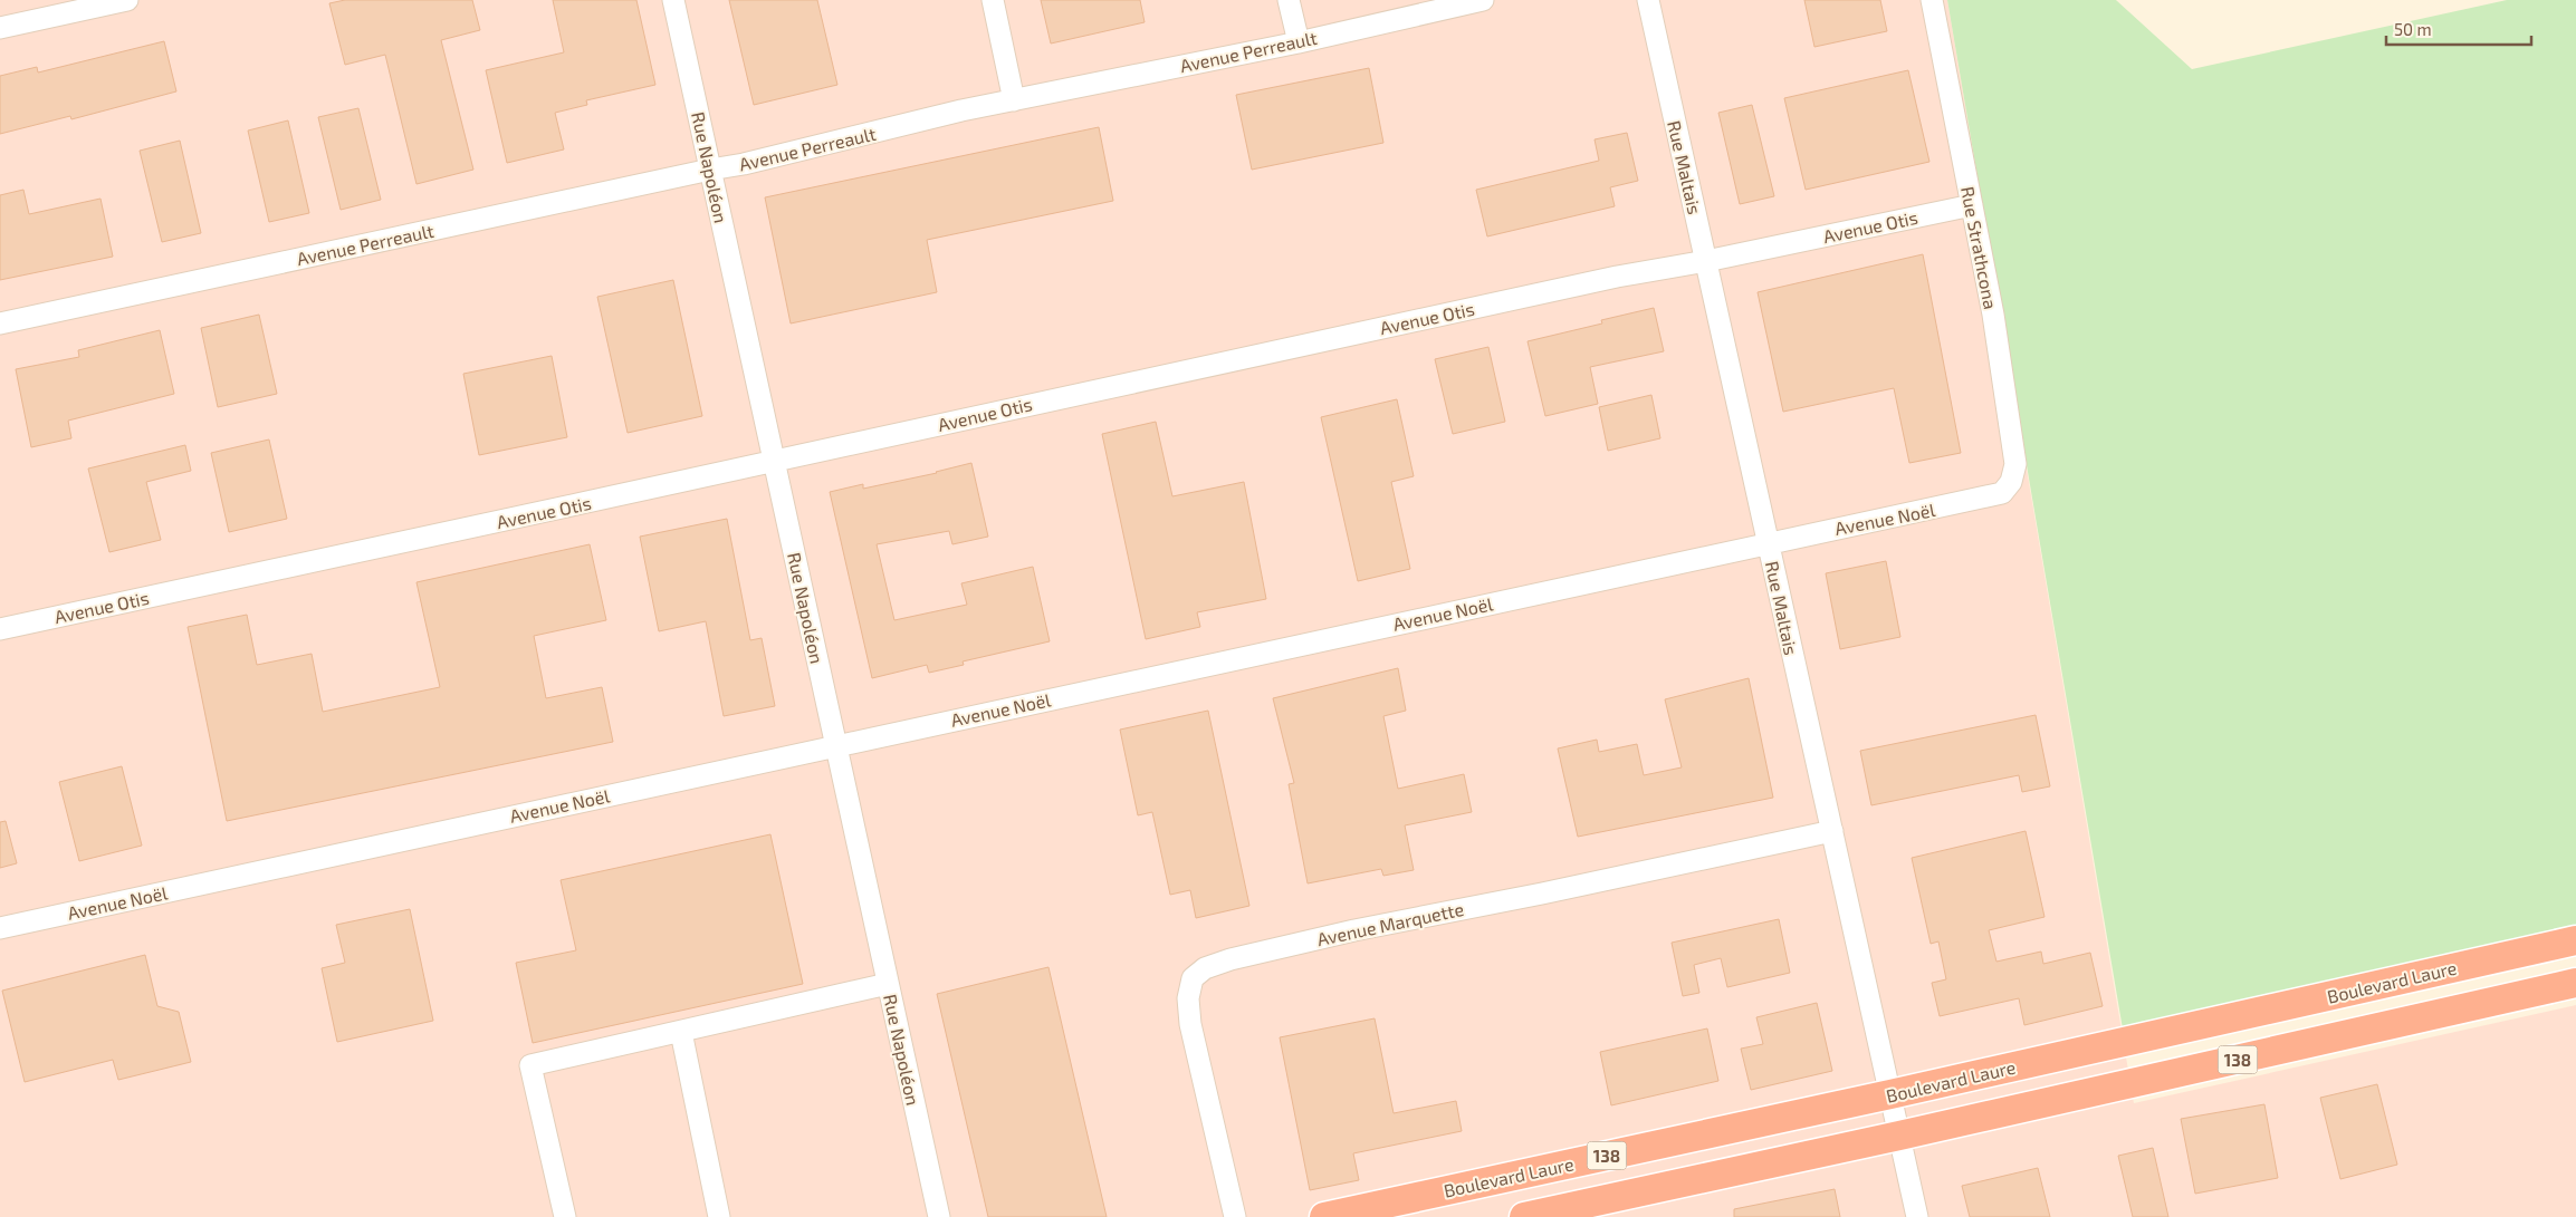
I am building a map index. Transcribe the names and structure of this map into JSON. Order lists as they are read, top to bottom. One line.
{"streets":{"highway":["Boulevard Laure","138"],"street":["Avenue Perreault","Rue Napoléon","Rue Maltais","Avenue Otis","Rue Strathcona","Avenue Noël","Avenue Marquette"]},"crossings":[["Avenue Perreault","Rue Napoléon"],["Rue Napoléon","Avenue Otis"],["Rue Napoléon","Avenue Noël"],["Rue Maltais","Avenue Otis"],["Rue Maltais","Avenue Noël"],["Rue Maltais","Avenue Marquette"],["Rue Maltais","Boulevard Laure"],["Rue Maltais","138"],["Avenue Otis","Rue Strathcona"],["Rue Strathcona","Avenue Noël"]],"scale_bar":"50 m"}
